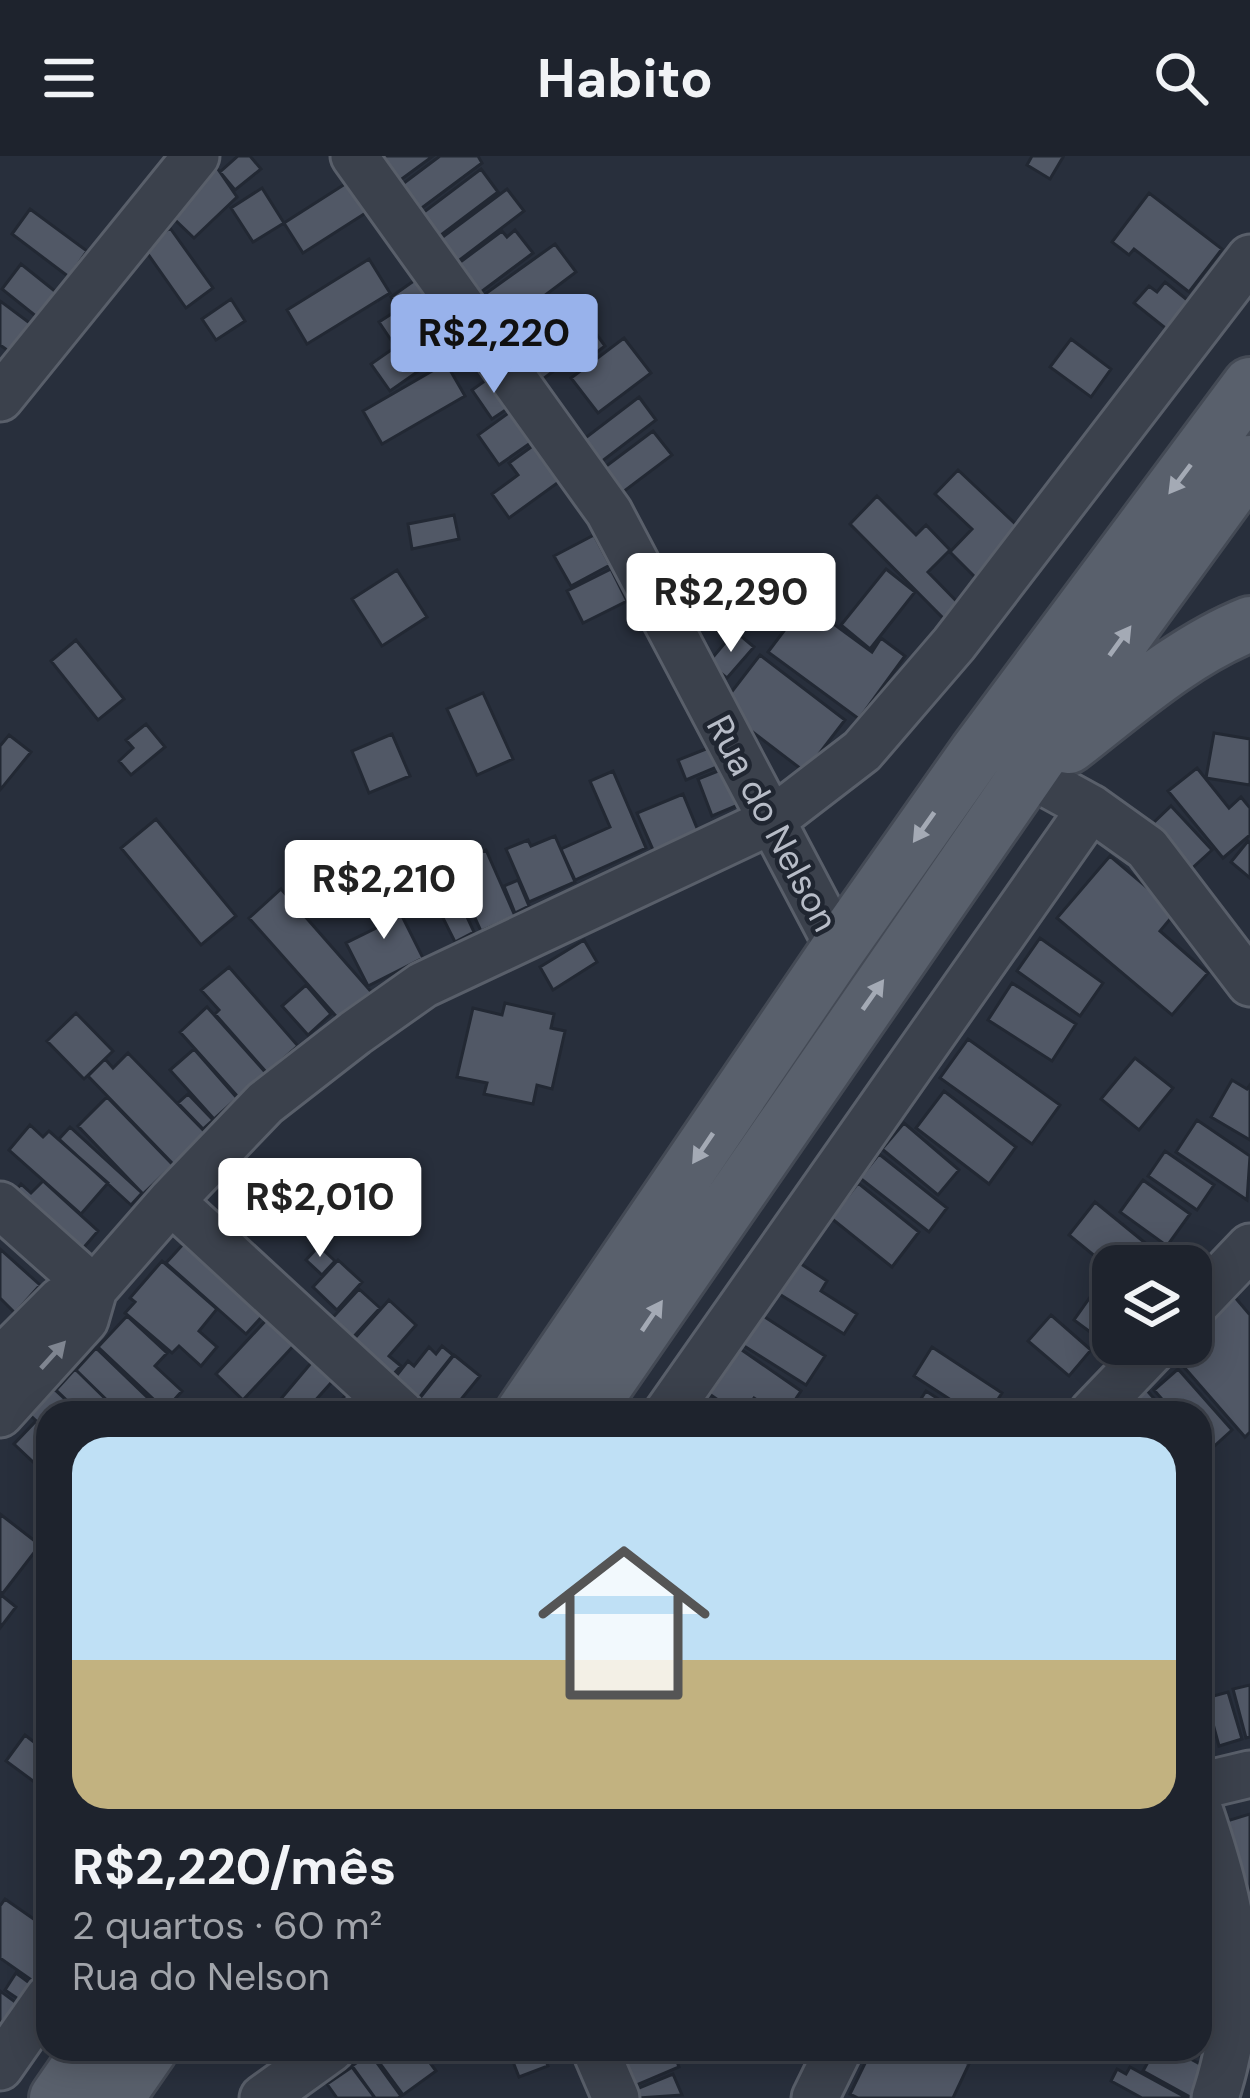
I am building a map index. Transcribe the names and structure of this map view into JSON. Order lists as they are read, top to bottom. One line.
{"streets":{"street":["Rua do Nelson"]},"page":{"header":"Habito","price":["R$2,220","R$2,290","R$2,210","R$2,010"],"list":[{"name":"R$2,220/mês","note":"2 quartos · 60 m² · Rua do Nelson"}]}}
